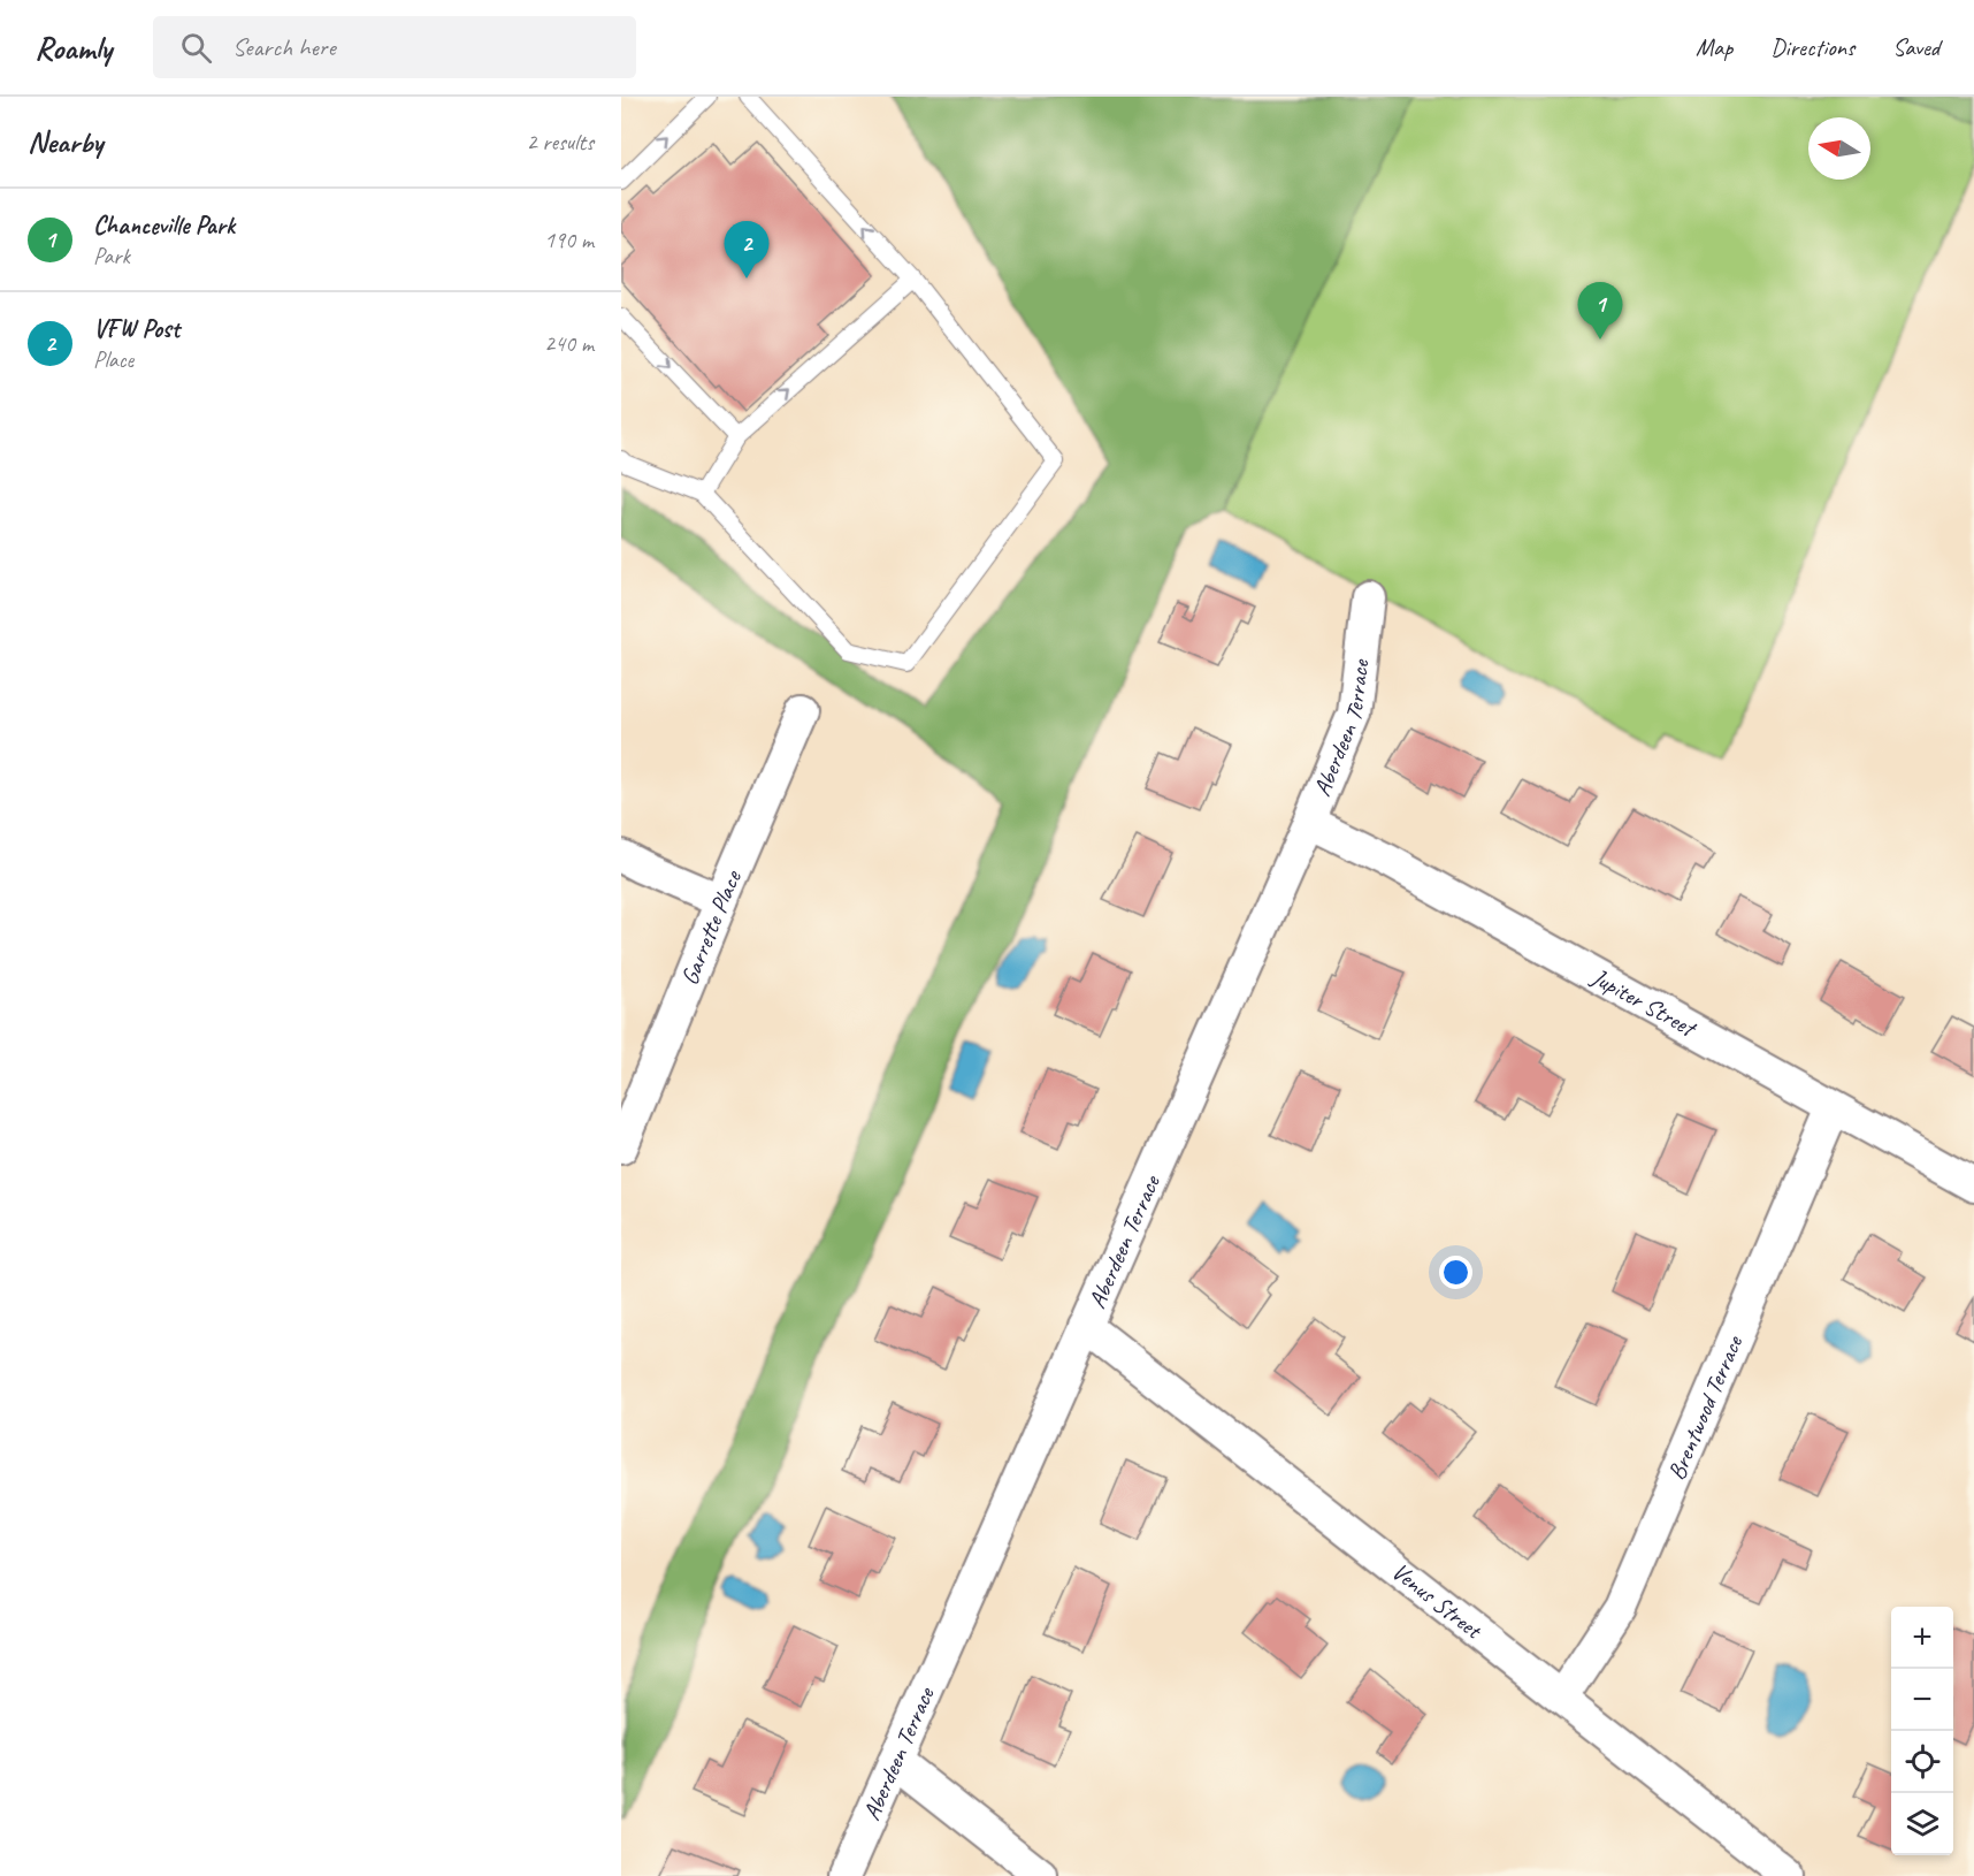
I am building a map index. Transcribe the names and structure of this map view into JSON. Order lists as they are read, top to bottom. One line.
{"streets":{"street":["Aberdeen Terrace","Garrette Place","Jupiter Street","Brentwood Terrace","Venus Street"]},"crossings":[["Aberdeen Terrace","Jupiter Street"],["Aberdeen Terrace","Venus Street"],["Jupiter Street","Brentwood Terrace"],["Brentwood Terrace","Venus Street"]],"north":"left","page":{"header":"Roamly","search":"Search here","nav":["Map","Directions","Saved"],"heading":["Nearby","2 results"],"list":[{"mark":"1","name":"Chanceville Park","note":"Park","value":"190 m"},{"mark":"2","name":"VFW Post","note":"Place","value":"240 m"}],"pins":["2","1"],"map_buttons":["+","−"]}}
